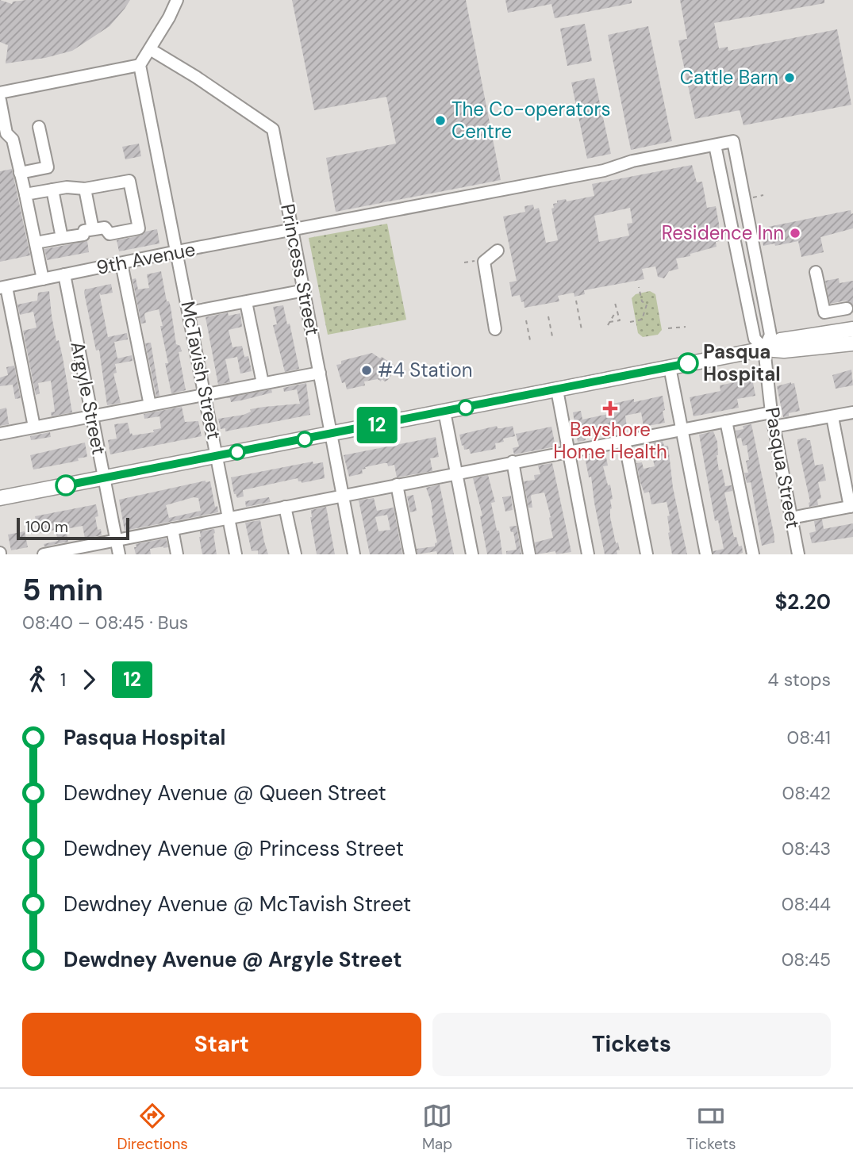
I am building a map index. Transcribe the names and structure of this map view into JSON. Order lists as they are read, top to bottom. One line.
{"streets":{"street":["9th Avenue","Princess Street","McTavish Street","Argyle Street","Pasqua Street"]},"crossings":[["9th Avenue","Princess Street"],["9th Avenue","McTavish Street"],["9th Avenue","Argyle Street"],["9th Avenue","Pasqua Street"]],"places":{"other":["Cattle Barn","The Co-operators Centre","Residence Inn","Pasqua Hospital","#4 Station"],"health":["Bayshore Home Health"]},"lines":["bus line 12"],"scale_bar":"100 m","page":{"on_map":"12","scale":"100 m","heading":["5 min","08:40 – 08:45 · Bus","$2.20"],"legs":["1","12","4 stops"],"list":[{"name":"Pasqua Hospital","value":"08:41"},{"name":"Dewdney Avenue @ Queen Street","value":"08:42"},{"name":"Dewdney Avenue @ Princess Street","value":"08:43"},{"name":"Dewdney Avenue @ McTavish Street","value":"08:44"},{"name":"Dewdney Avenue @ Argyle Street","value":"08:45"}],"buttons":["Start","Tickets"],"tabs":["Directions","Map","Tickets"]}}
